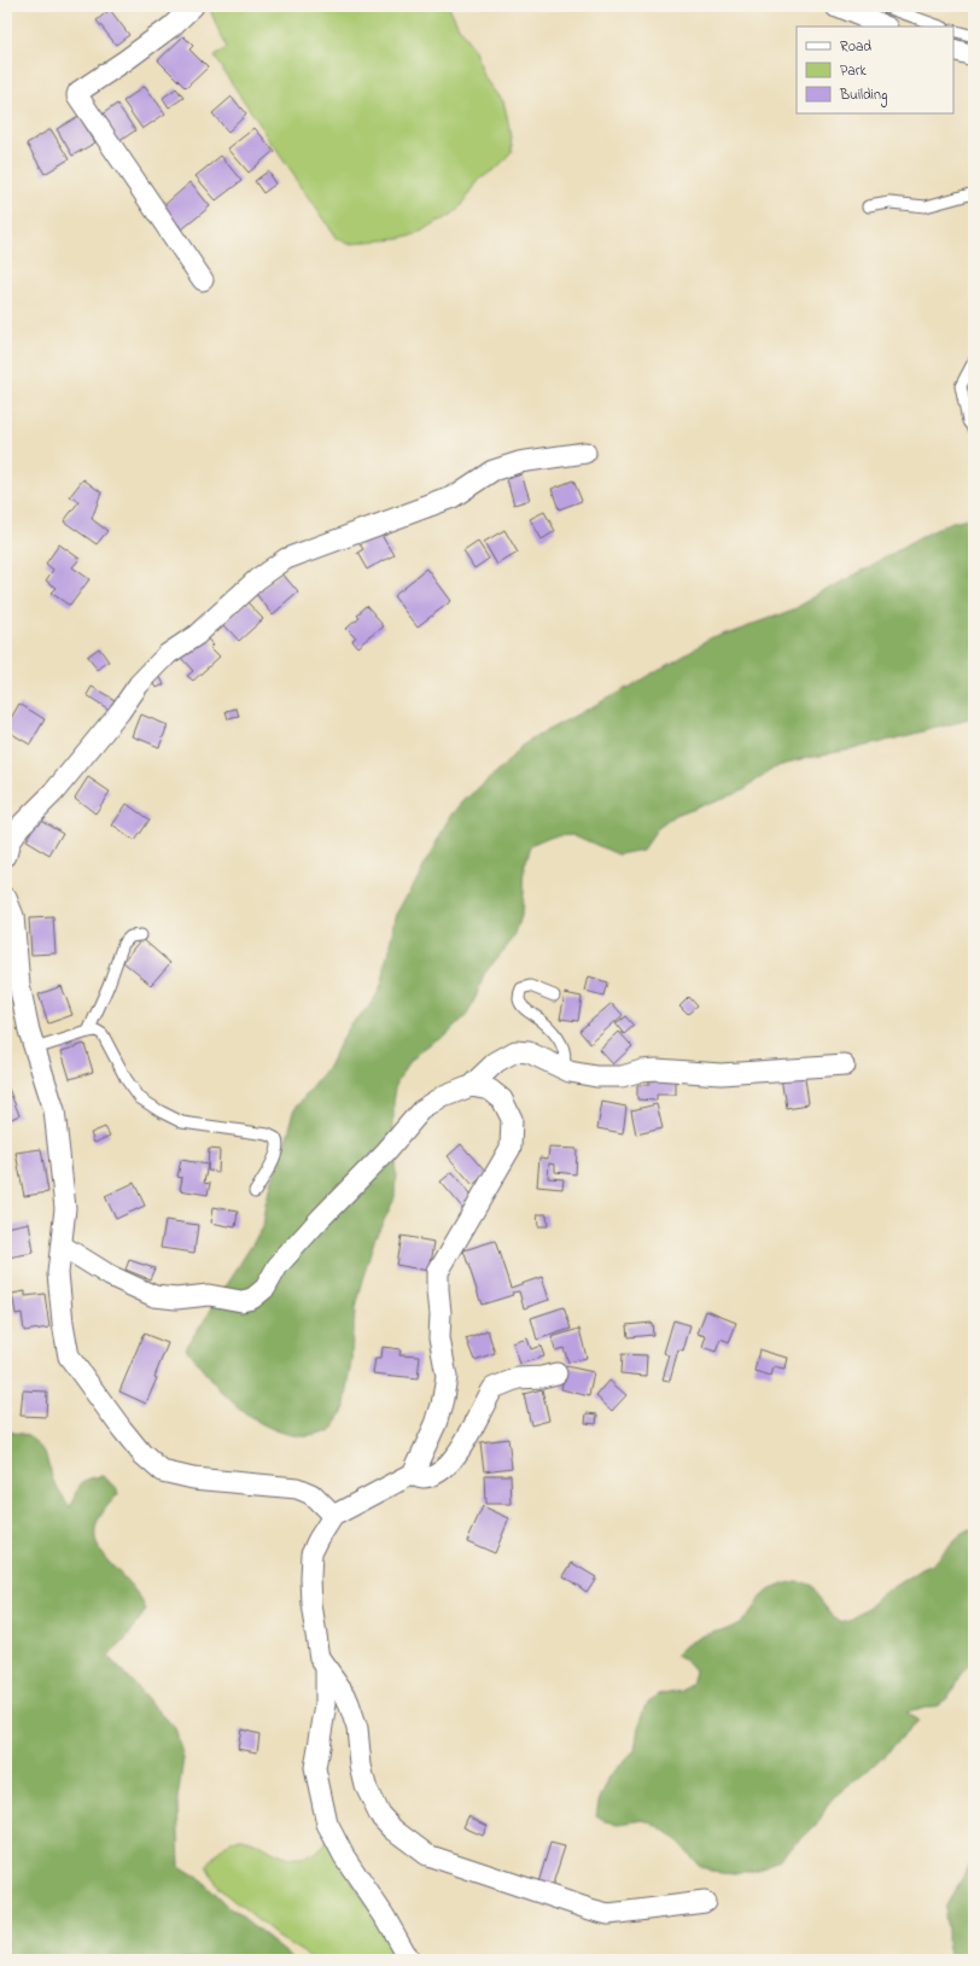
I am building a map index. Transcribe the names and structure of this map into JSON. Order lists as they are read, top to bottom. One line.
{"legend":["Road","Park","Building"]}
